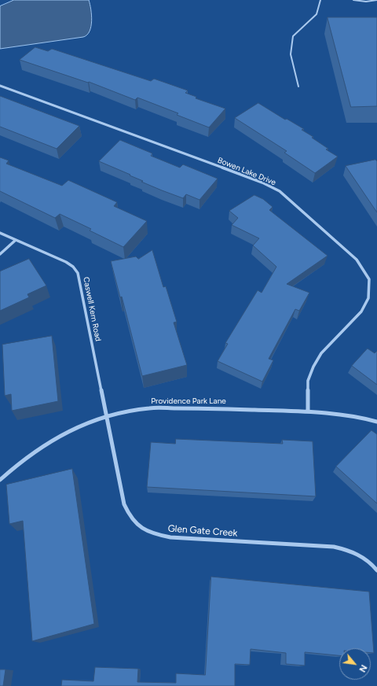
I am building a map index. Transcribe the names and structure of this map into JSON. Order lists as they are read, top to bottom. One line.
{"streets":{"street":["Bowen Lake Drive","Caswell Kern Road","Providence Park Lane","Glen Gate Creek"]},"crossings":[["Bowen Lake Drive","Providence Park Lane"],["Caswell Kern Road","Providence Park Lane"],["Caswell Kern Road","Glen Gate Creek"],["Providence Park Lane","Glen Gate Creek"]],"north":"bottom right"}
